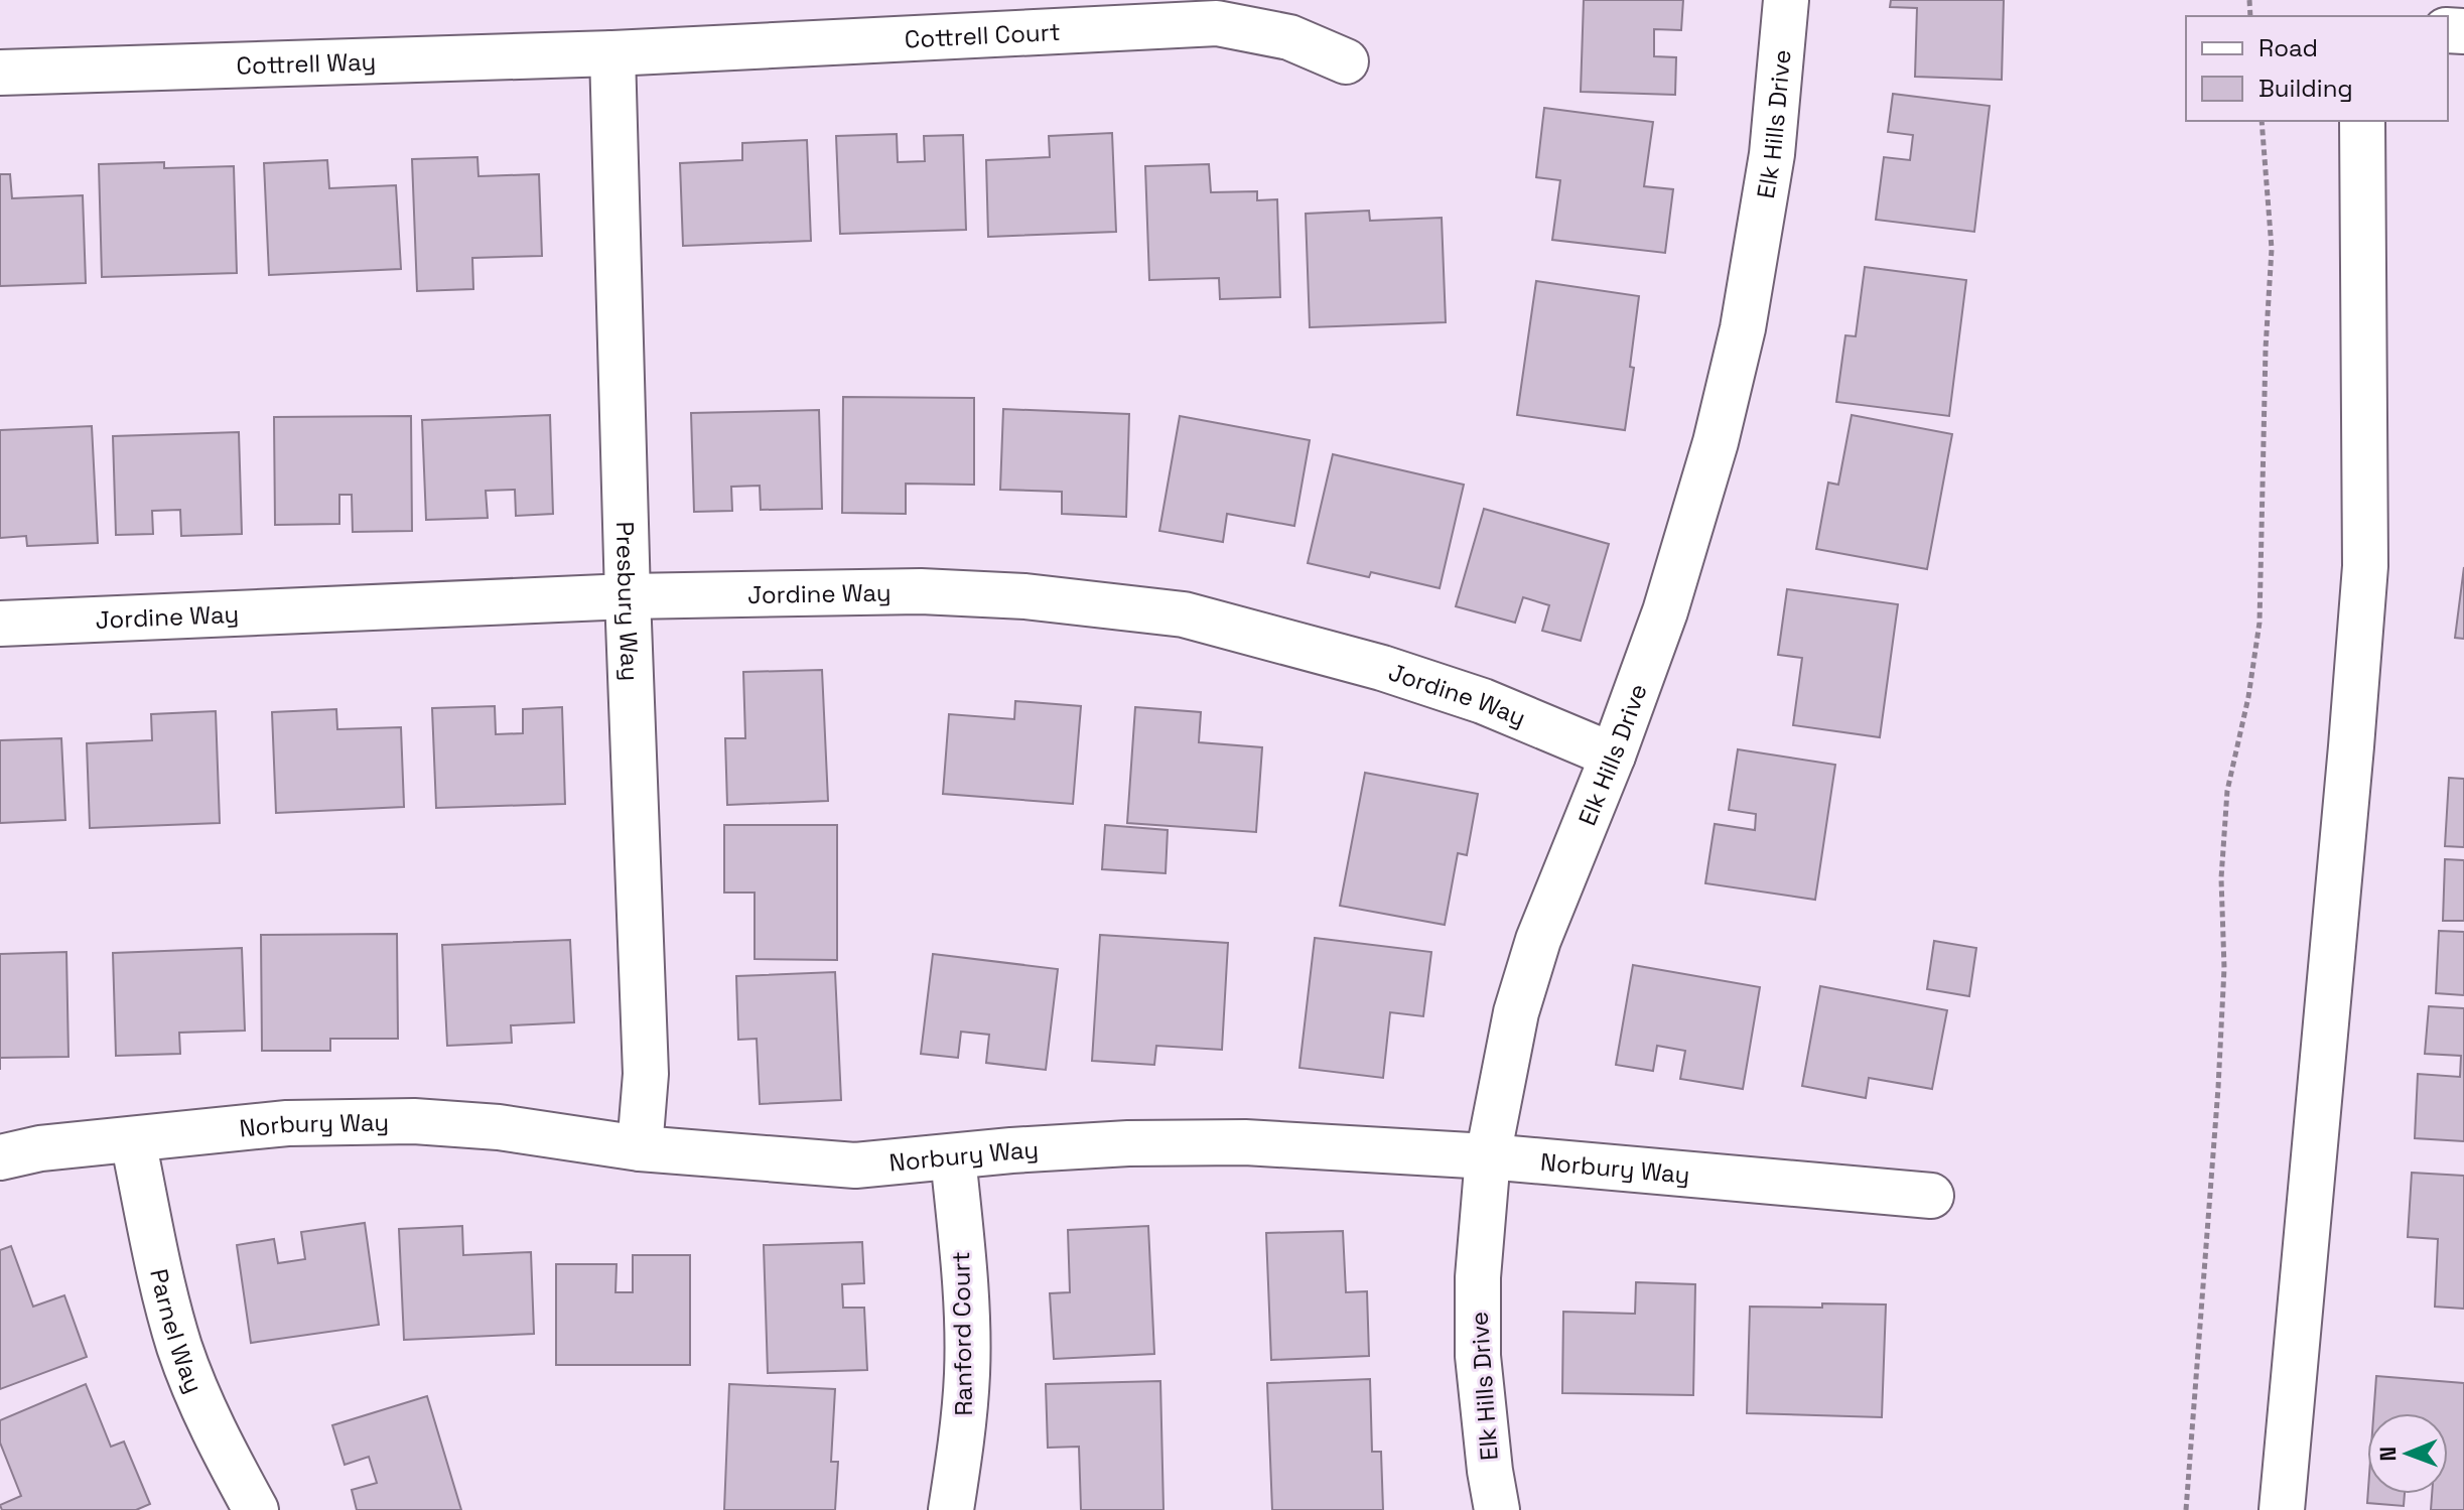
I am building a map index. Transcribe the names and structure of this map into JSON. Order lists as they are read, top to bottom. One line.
{"streets":{"street":["Cottrell Court","Cottrell Way","Elk Hills Drive","Jordine Way","Presbury Way","Norbury Way","Parnel Way","Ranford Court"]},"crossings":[["Cottrell Court","Cottrell Way"],["Cottrell Court","Presbury Way"],["Cottrell Way","Presbury Way"],["Elk Hills Drive","Jordine Way"],["Elk Hills Drive","Norbury Way"],["Jordine Way","Presbury Way"],["Presbury Way","Norbury Way"],["Norbury Way","Parnel Way"],["Norbury Way","Ranford Court"]],"legend":["Road","Building"],"north":"left"}
